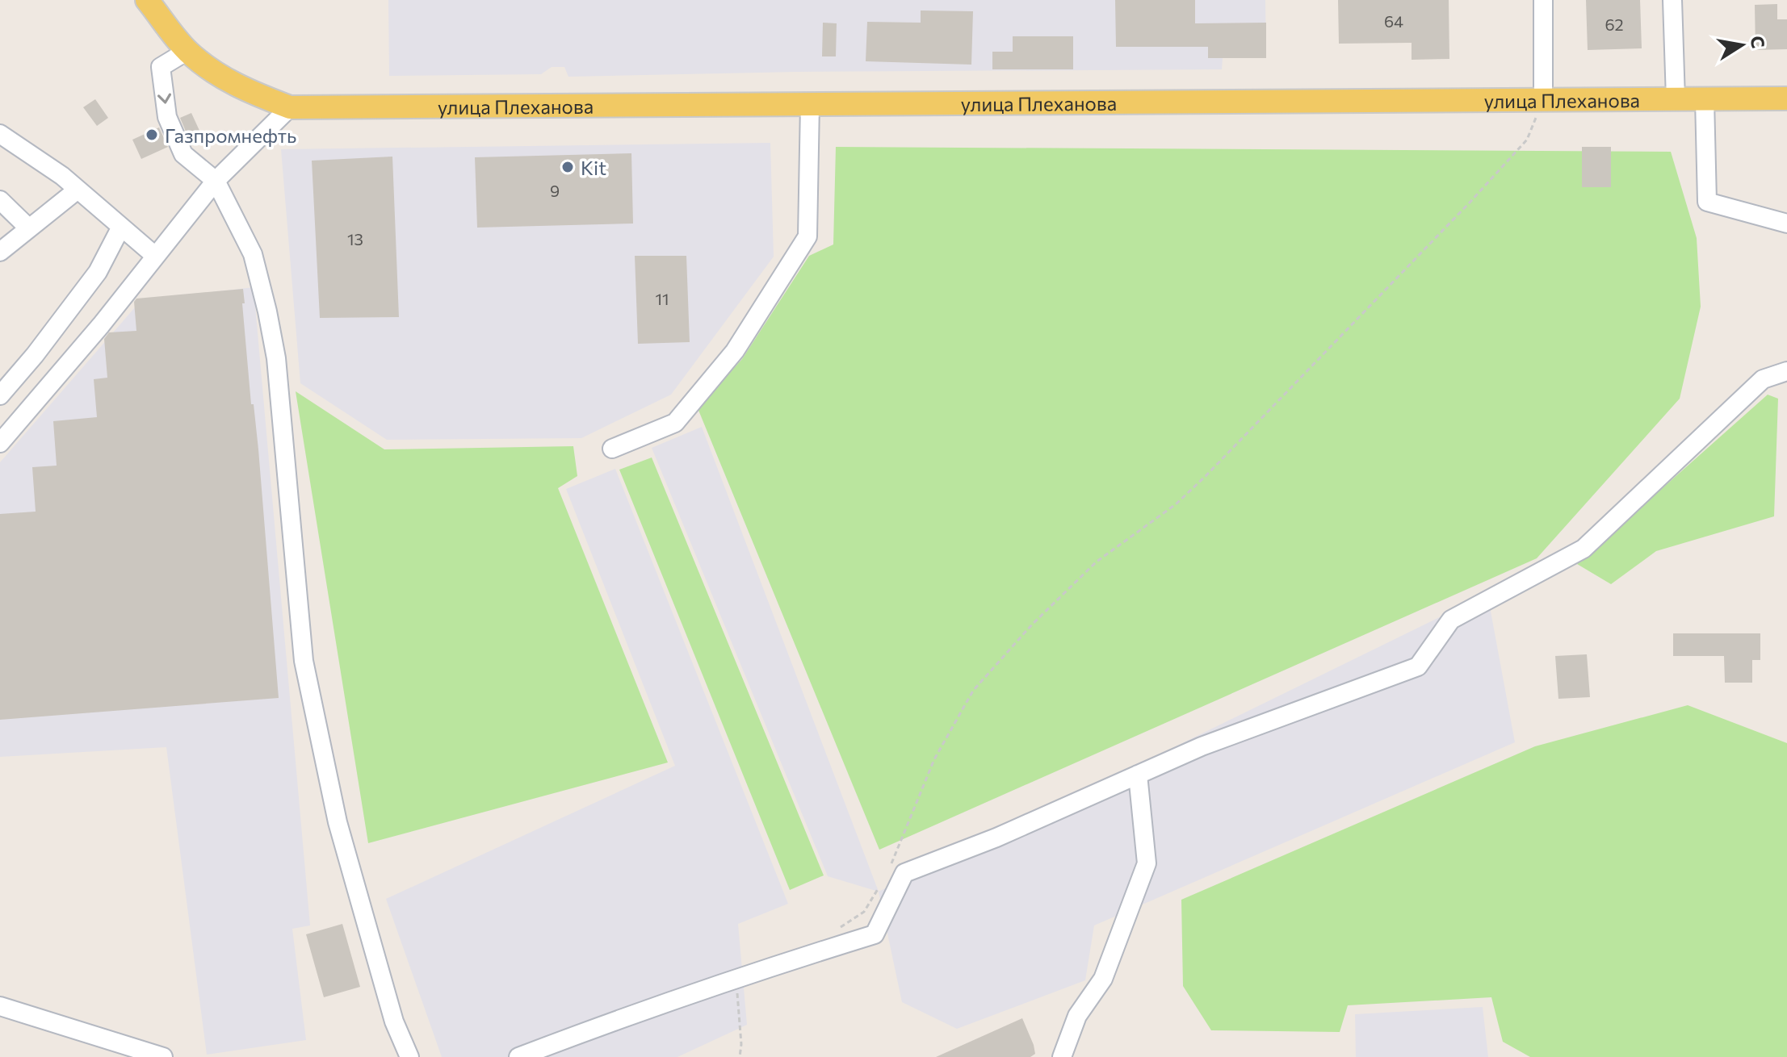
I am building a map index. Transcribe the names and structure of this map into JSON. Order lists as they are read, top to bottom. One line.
{"streets":{"main road":["улица Плеханова"]},"places":["Газпромнефть","Kit"],"house_numbers":["64","62","9","13","11"],"north":"right"}
